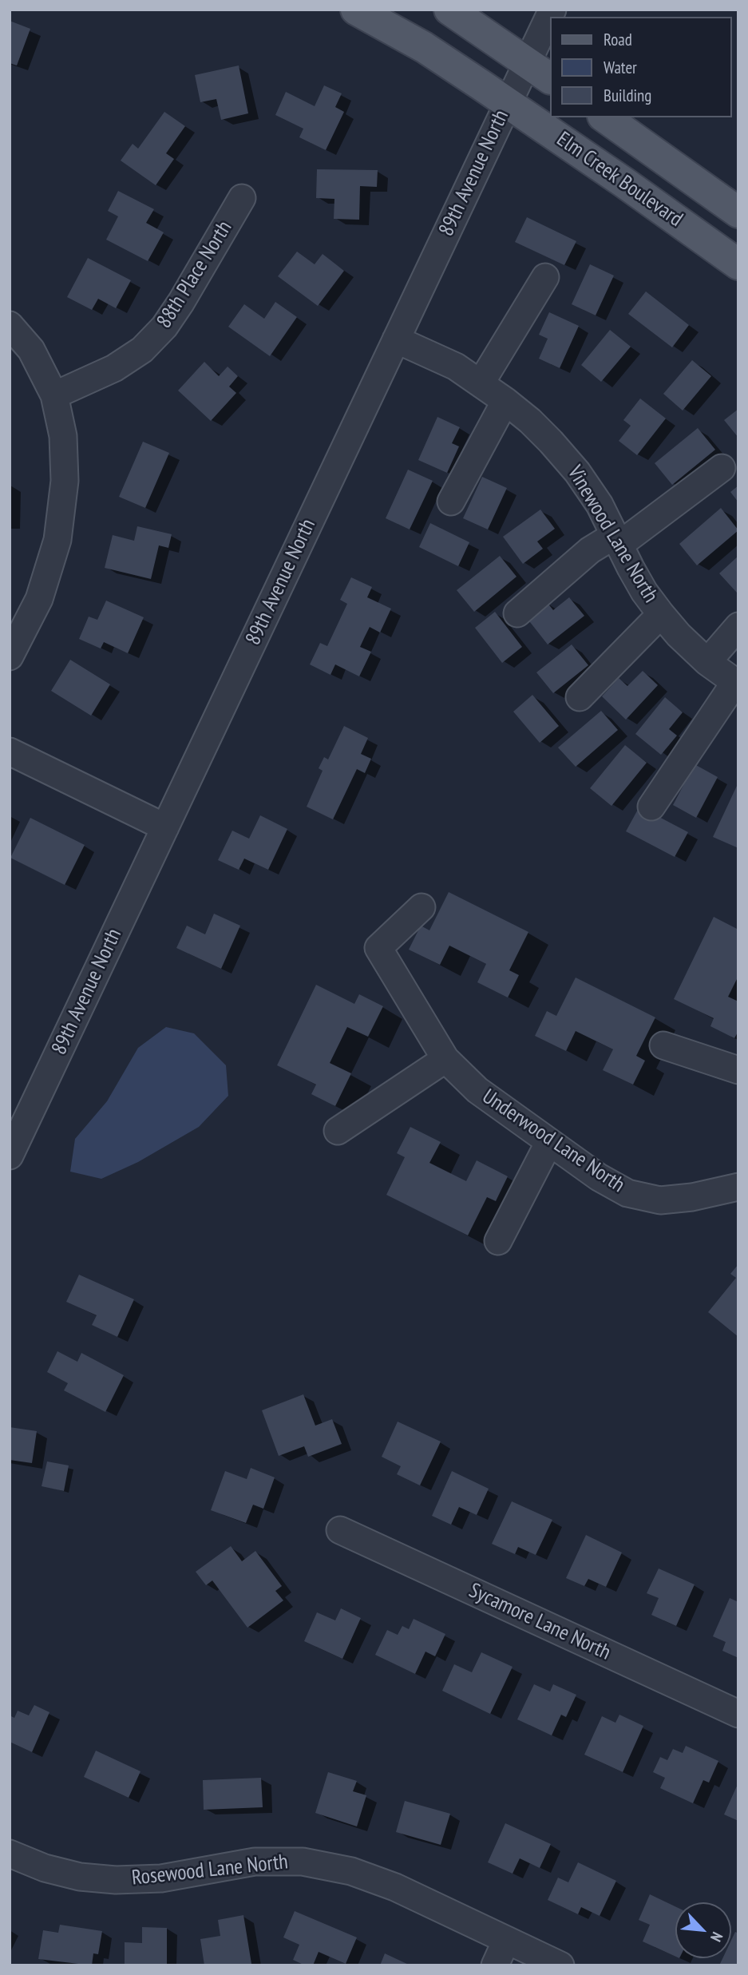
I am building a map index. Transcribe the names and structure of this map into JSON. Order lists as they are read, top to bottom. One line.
{"streets":{"main road":["Elm Creek Boulevard"],"street":["89th Avenue North","88th Place North","Vinewood Lane North","Underwood Lane North","Sycamore Lane North","Rosewood Lane North"]},"crossings":[["89th Avenue North","Elm Creek Boulevard"],["89th Avenue North","Vinewood Lane North"]],"legend":["Road","Water","Building"],"north":"bottom right"}
